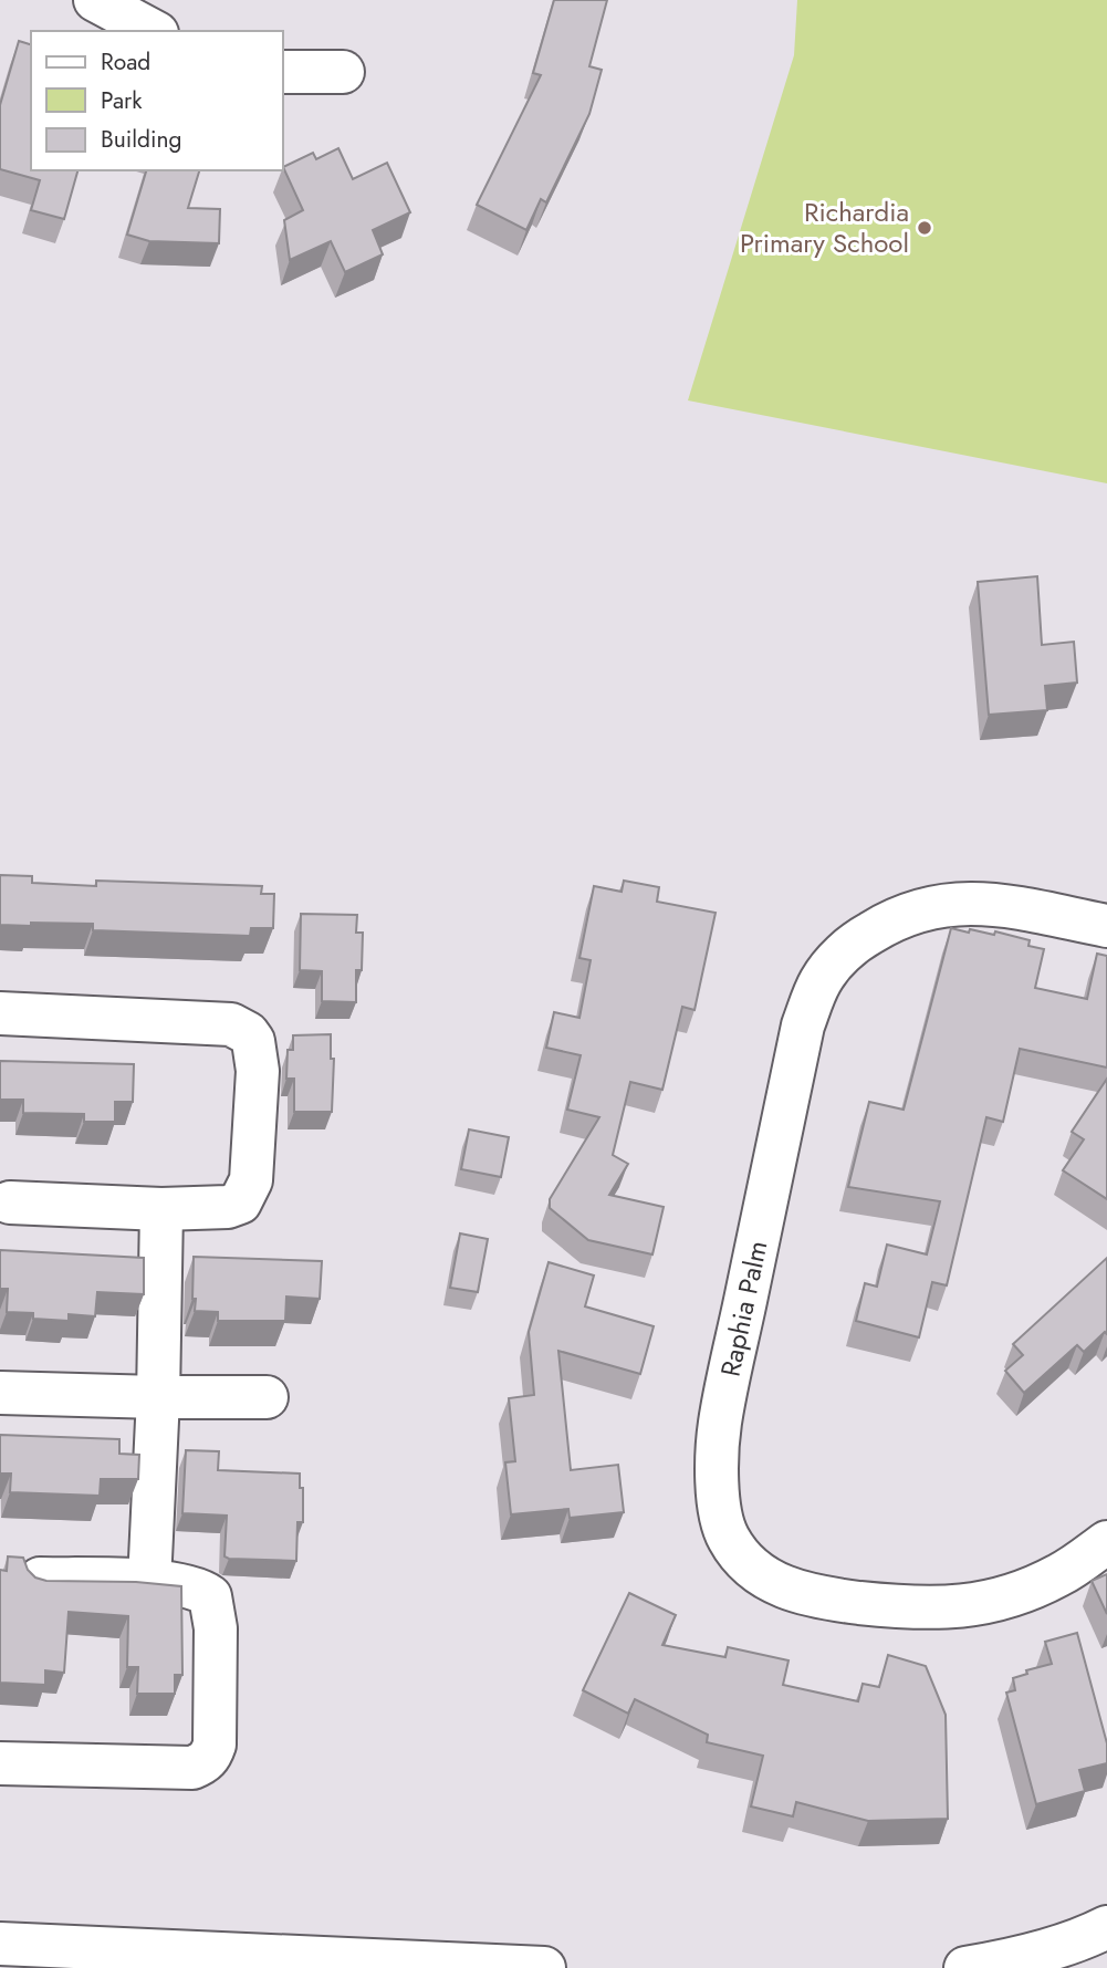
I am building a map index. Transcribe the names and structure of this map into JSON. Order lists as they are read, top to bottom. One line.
{"streets":{"street":["Raphia Palm"]},"places":["Richardia Primary School"],"legend":["Road","Park","Building"]}
